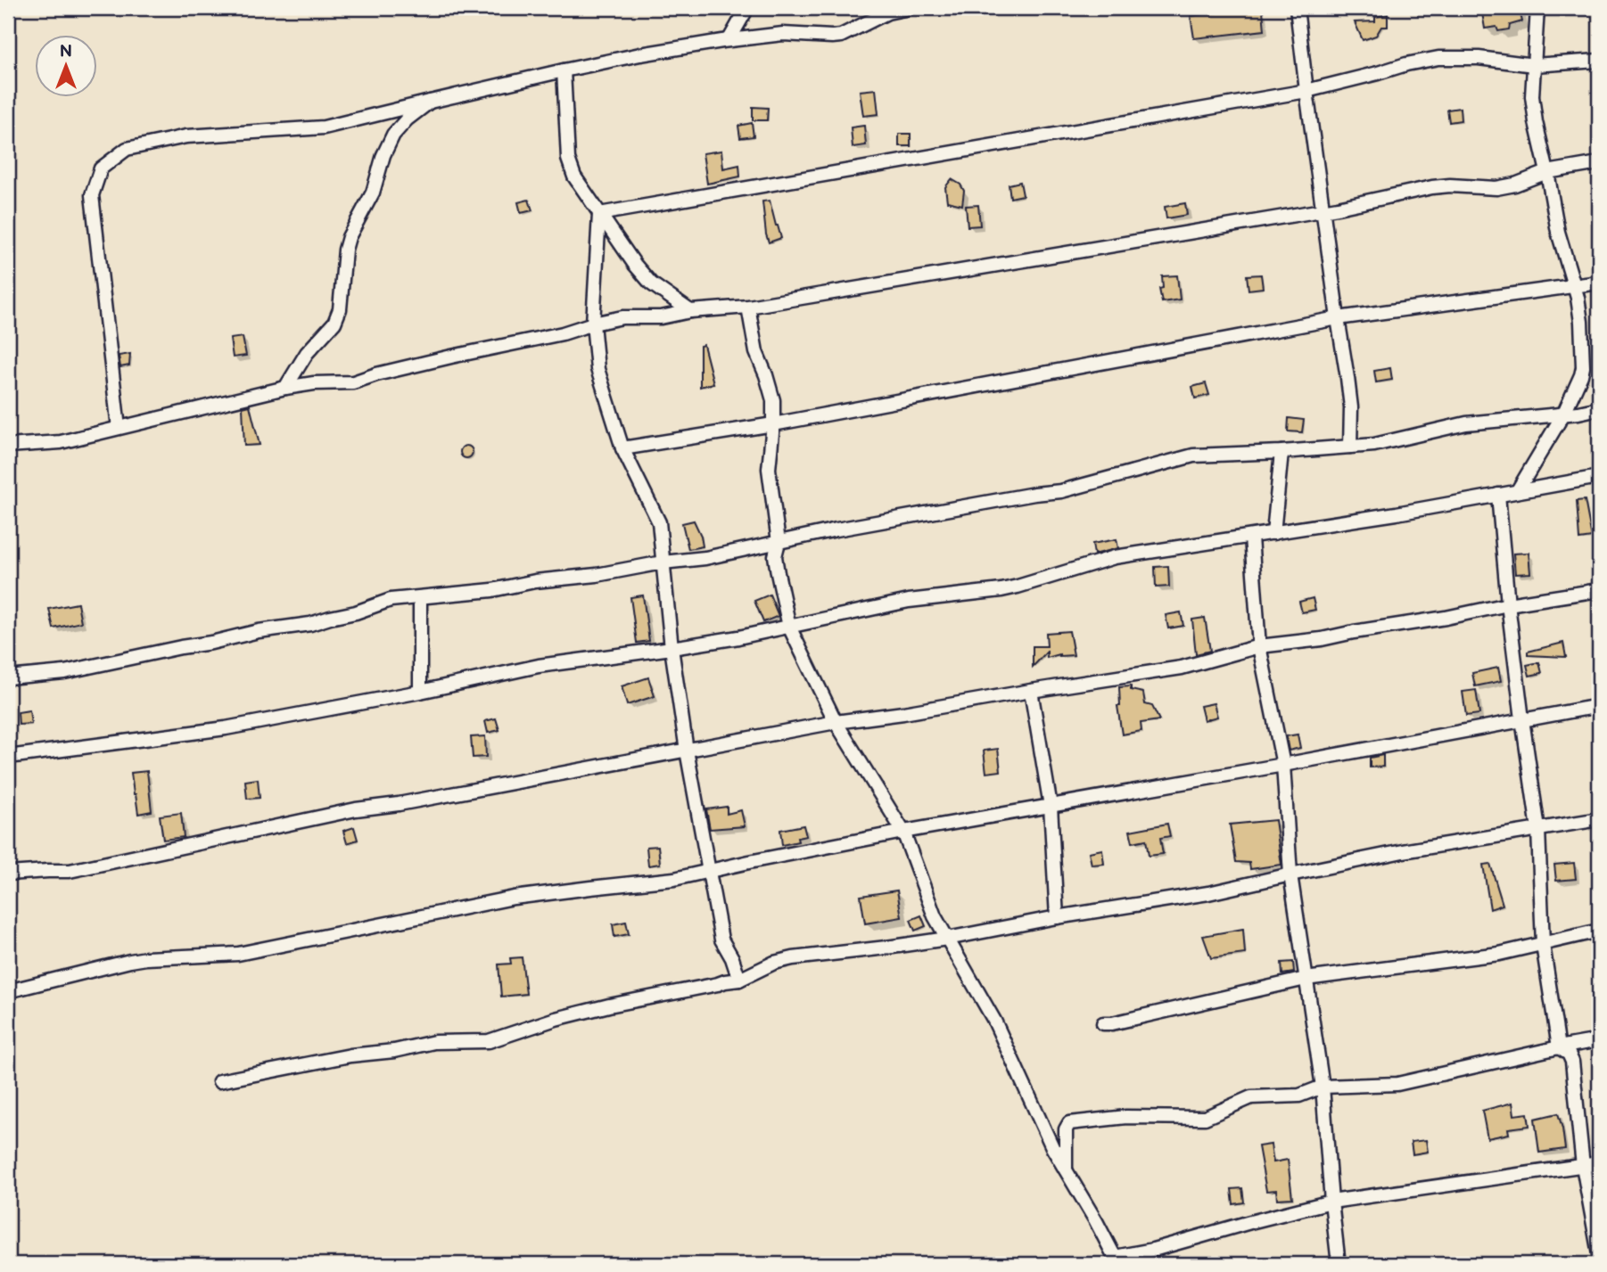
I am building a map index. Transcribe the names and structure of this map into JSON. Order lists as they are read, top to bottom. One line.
{"north":"top"}
